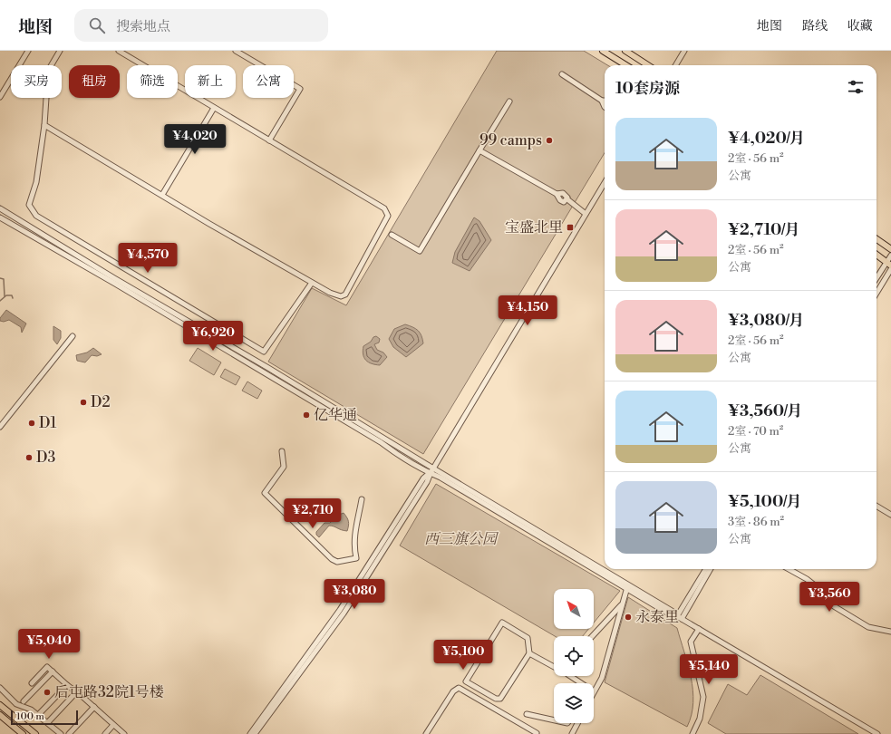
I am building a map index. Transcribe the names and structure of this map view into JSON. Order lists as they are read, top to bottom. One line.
{"parks":["西三旗公园"],"places":{"other":["99 camps","D2","亿华通","D1","D3","永泰里","后屯路32院1号楼"],"transit":["宝盛北里"]},"scale_bar":"100 m","north":"top left","page":{"header":"地图","search":"搜索地点","nav":["地图","路线","收藏"],"chip":["买房","租房","筛选","新上","公寓"],"heading":"10套房源","list":[{"name":"¥4,020/月","note":"2室 · 56 m² · 公寓"},{"name":"¥2,710/月","note":"2室 · 56 m² · 公寓"},{"name":"¥3,080/月","note":"2室 · 56 m² · 公寓"},{"name":"¥3,560/月","note":"2室 · 70 m² · 公寓"},{"name":"¥5,100/月","note":"3室 · 86 m² · 公寓"}],"price":["¥4,020","¥4,570","¥4,150","¥6,920","¥2,710","¥3,080","¥3,560","¥5,040","¥5,100","¥5,140"],"scale":"100 m"}}
